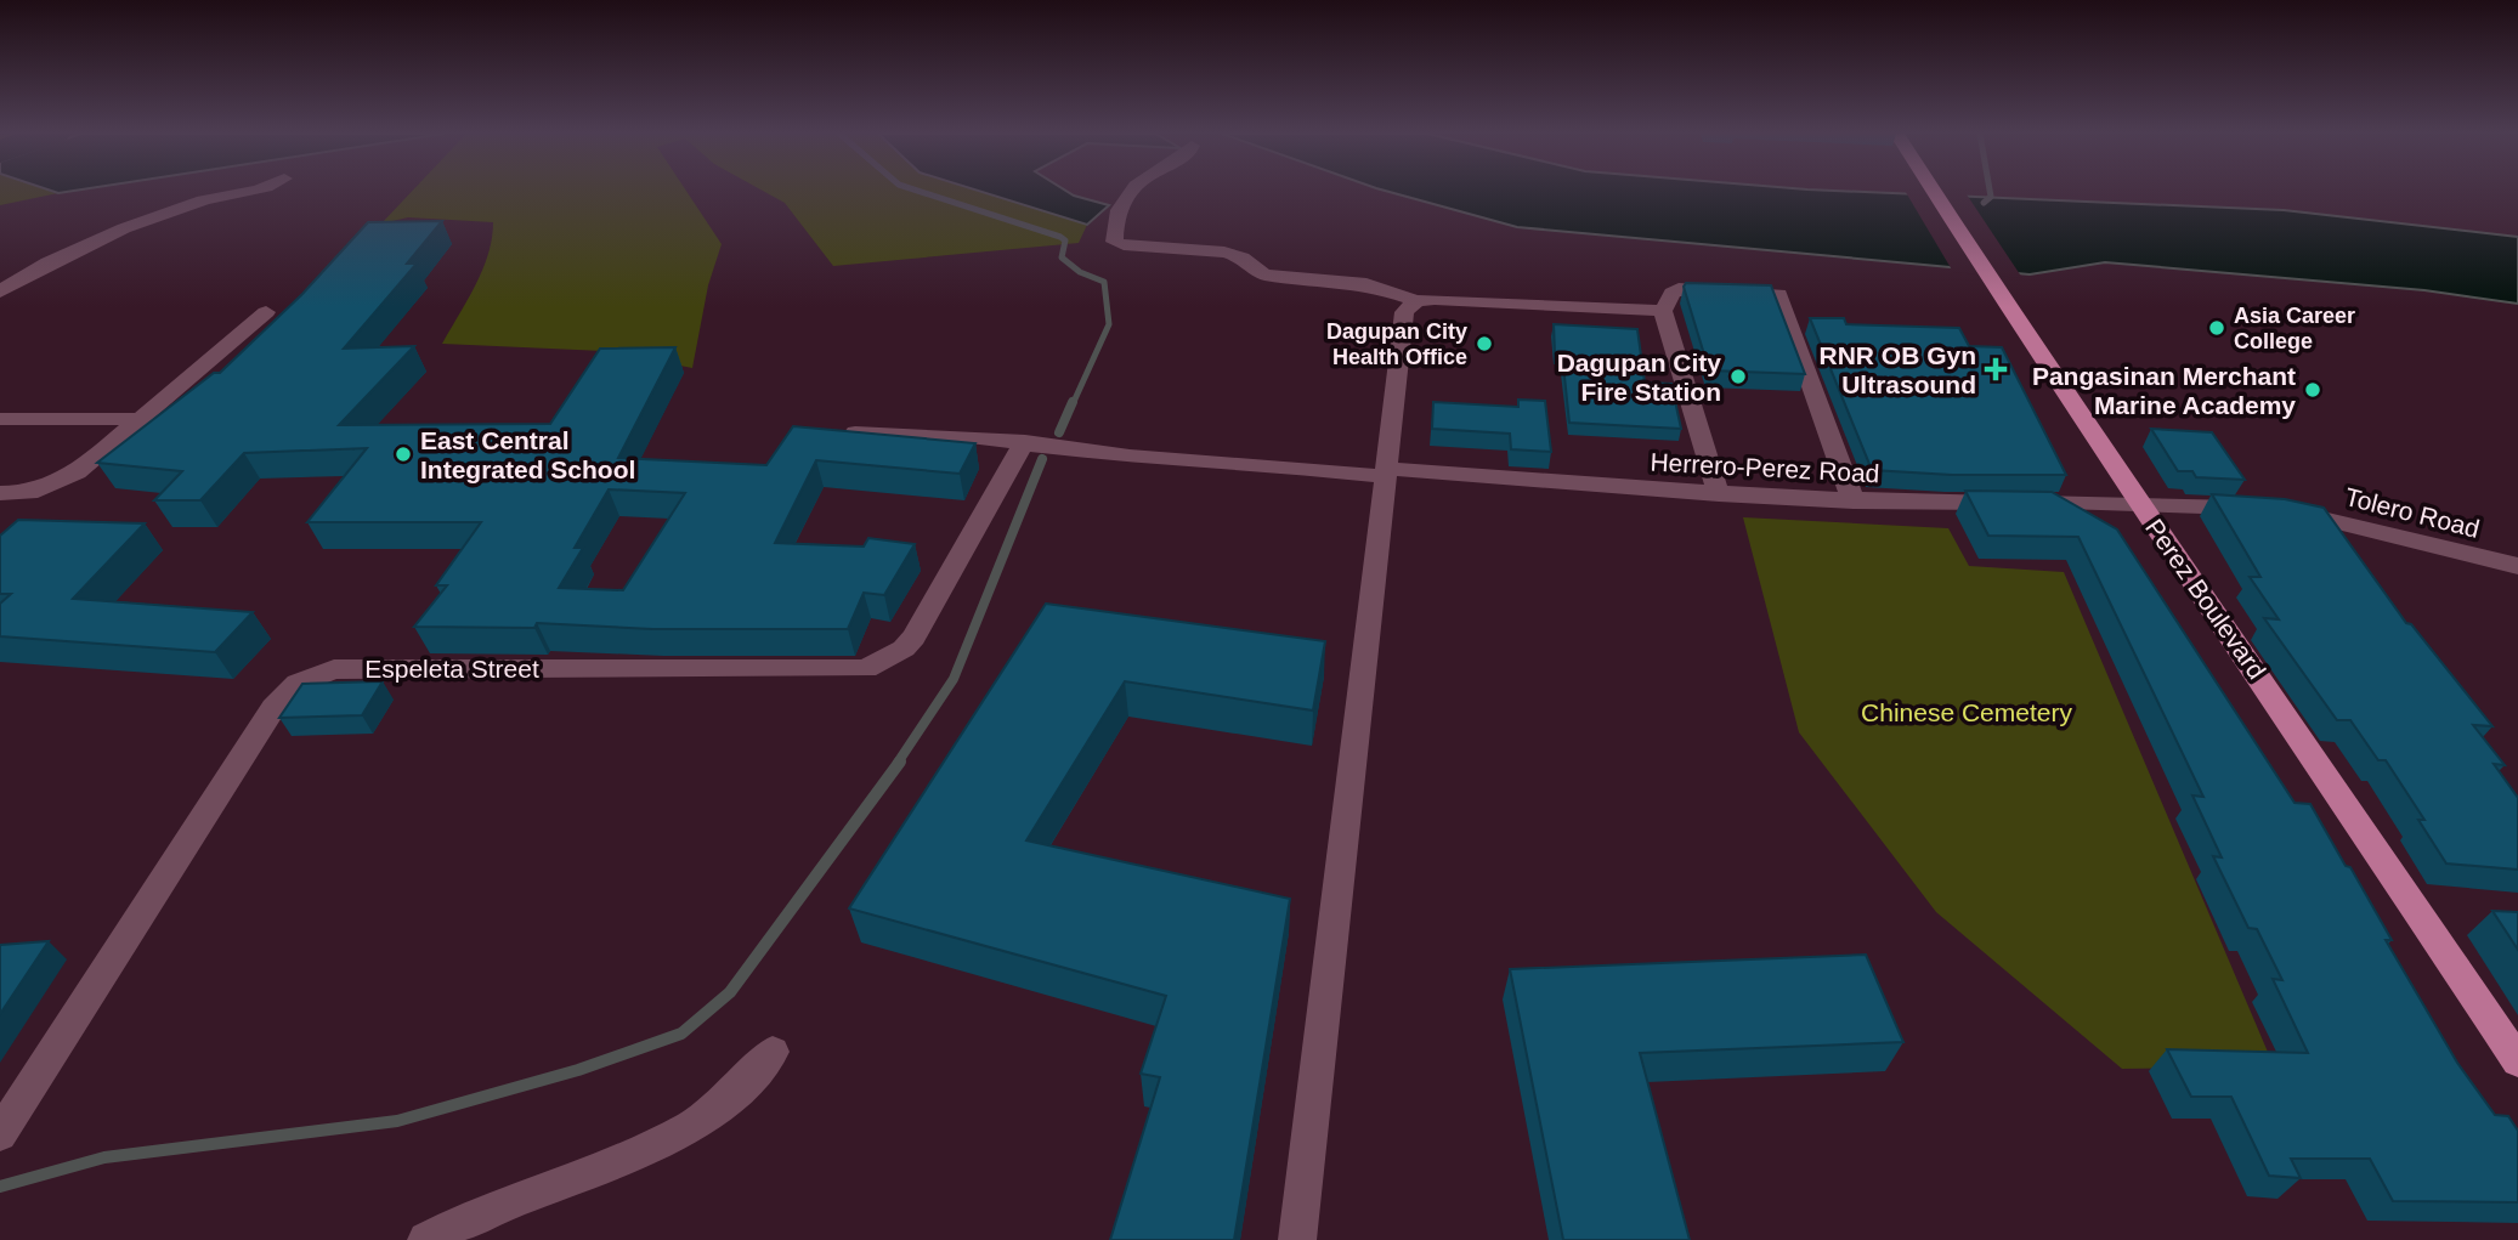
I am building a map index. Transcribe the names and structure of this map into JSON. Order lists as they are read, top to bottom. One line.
{"streets":{"main road":["Perez Boulevard"],"street":["Herrero-Perez Road","Tolero Road","Espeleta Street"]},"crossings":[["Herrero-Perez Road","Tolero Road"],["Herrero-Perez Road","Perez Boulevard"],["Herrero-Perez Road","Espeleta Street"],["Tolero Road","Perez Boulevard"]],"parks":["Chinese Cemetery"],"places":{"other":["Asia Career College","Dagupan City Health Office","Dagupan City Fire Station","Pangasinan Merchant Marine Academy","East Central Integrated School"],"health":["RNR OB Gyn Ultrasound"]}}
